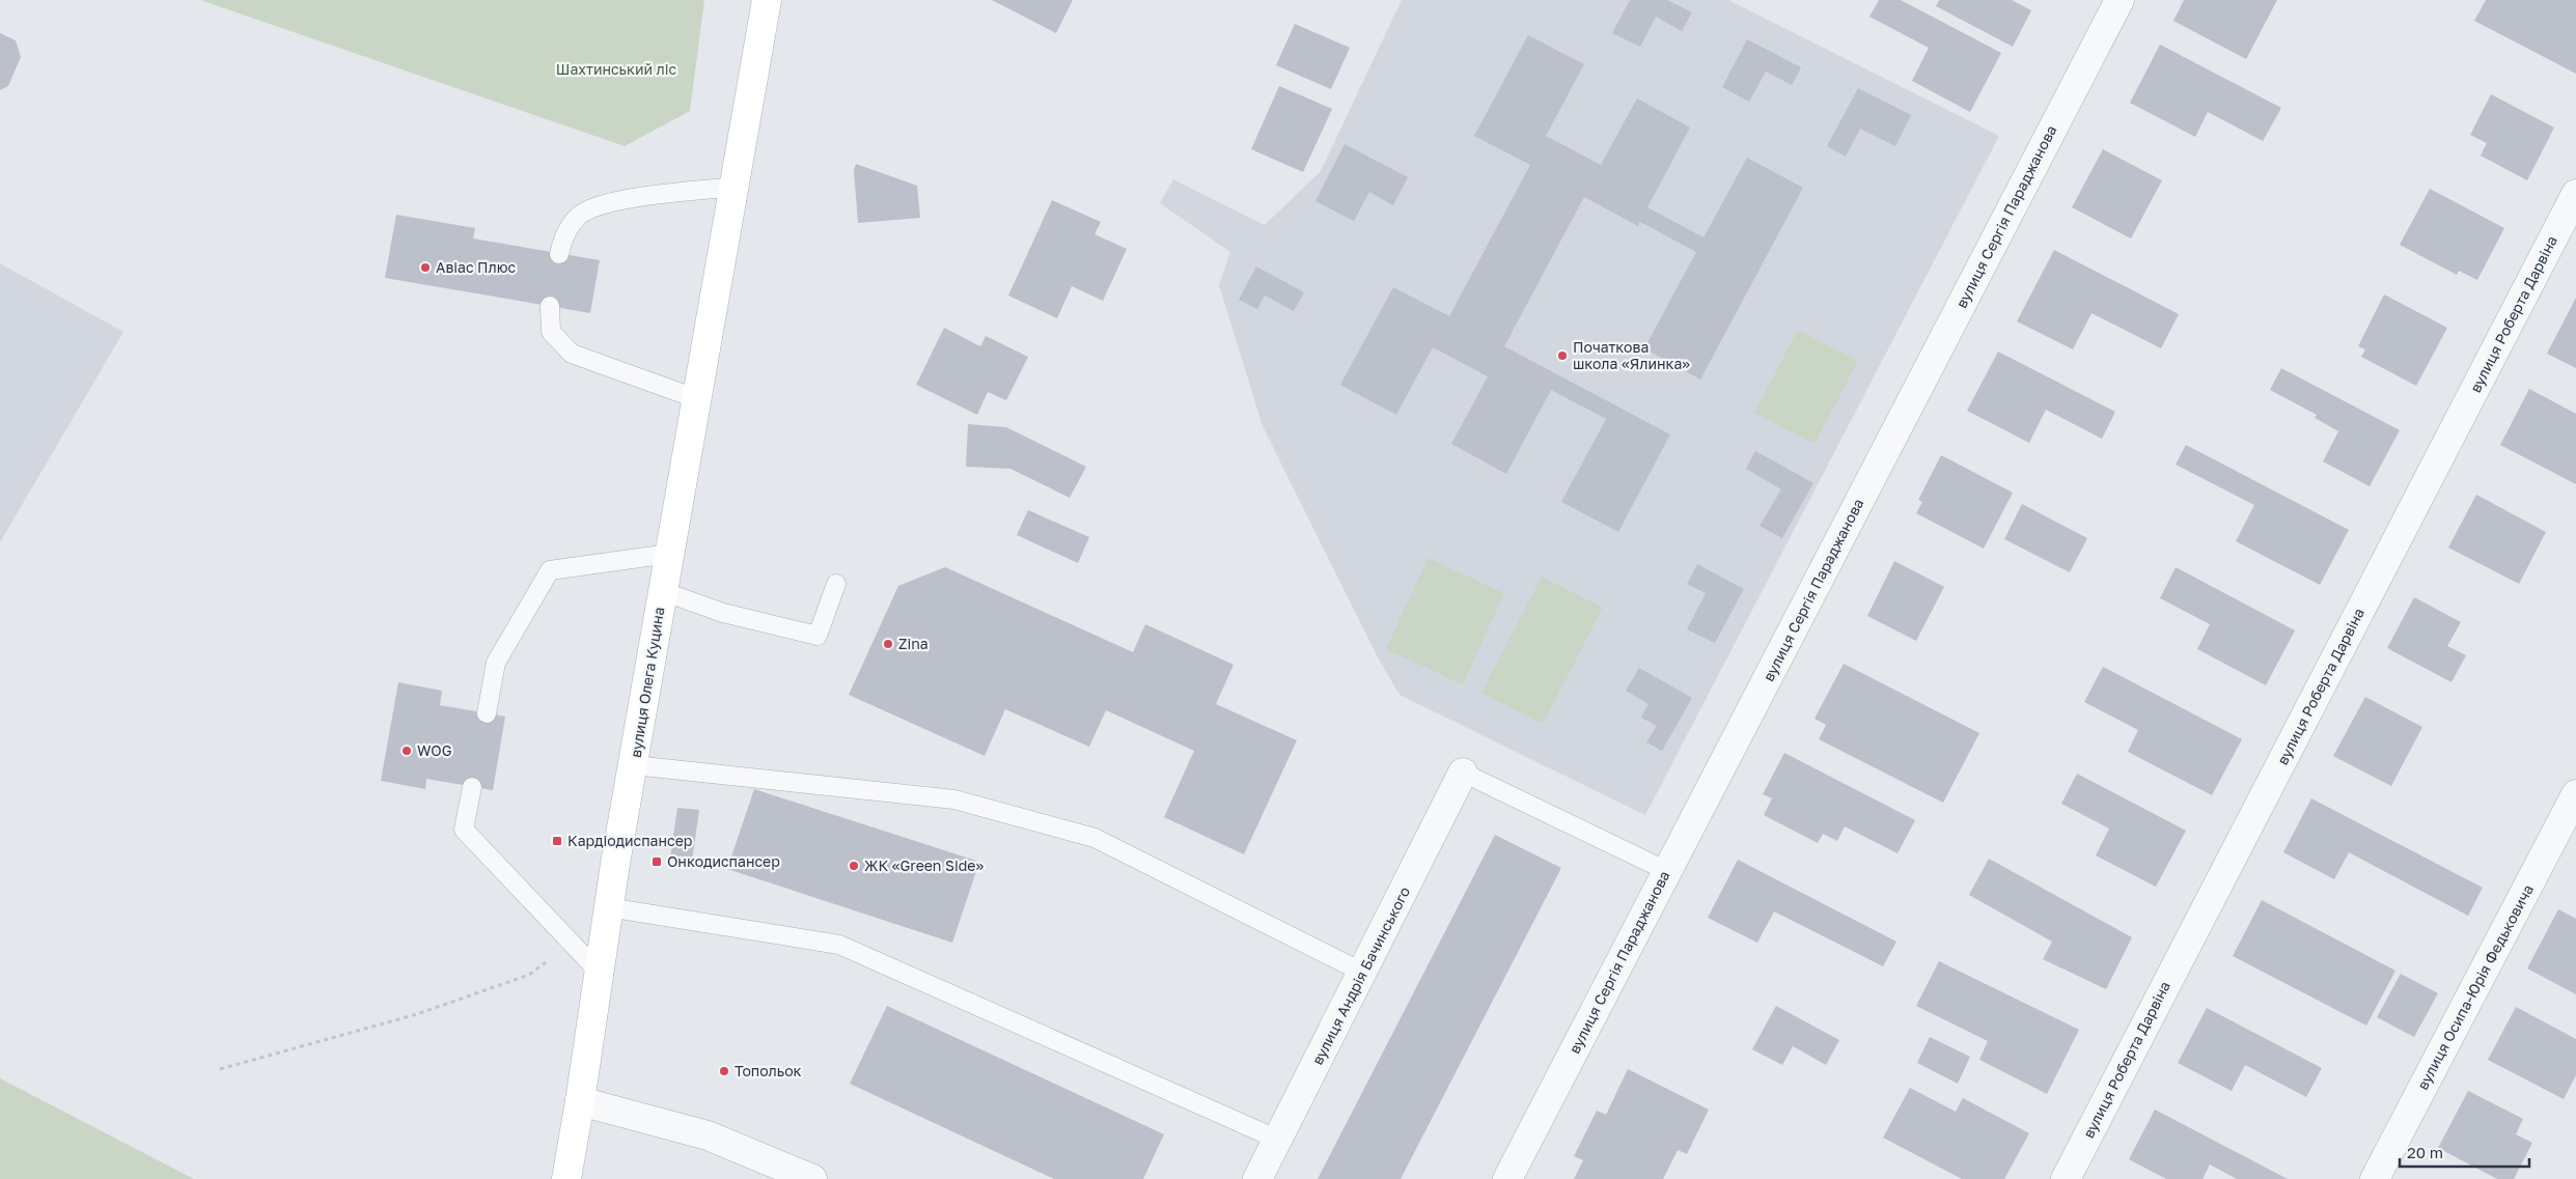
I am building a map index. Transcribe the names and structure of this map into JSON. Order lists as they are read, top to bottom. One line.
{"streets":{"street":["вулиця Сергія Параджанова","вулиця Роберта Дарвіна","вулиця Олега Куцина","вулиця Андрія Бачинського","вулиця Осипа-Юрія Федьковича"]},"parks":["Шахтинський ліс"],"places":{"other":["Авіас Плюс","Початкова школа «Ялинка»","Zina","WOG","ЖК «Green Side»","Топольок"],"transit":["Кардіодиспансер","Онкодиспансер"]},"scale_bar":"20 m"}
